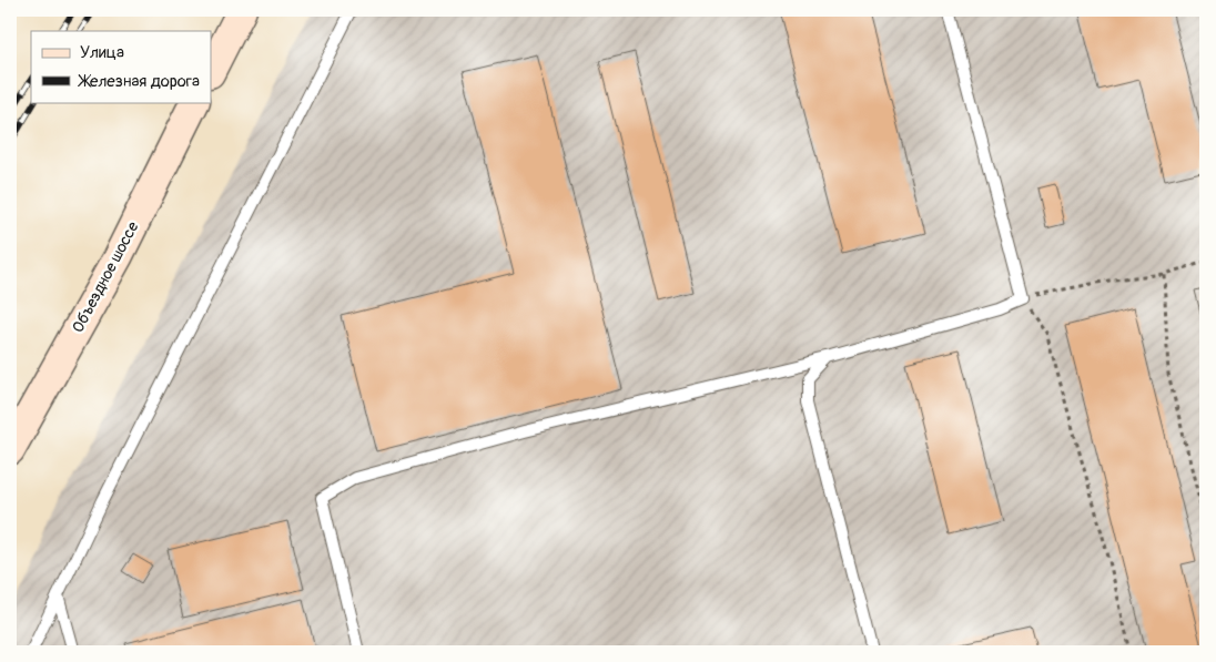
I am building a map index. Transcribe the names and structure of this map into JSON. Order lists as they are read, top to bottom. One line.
{"streets":{"main road":["Объездное шоссе"]},"legend":["Улица","Железная дорога"]}
